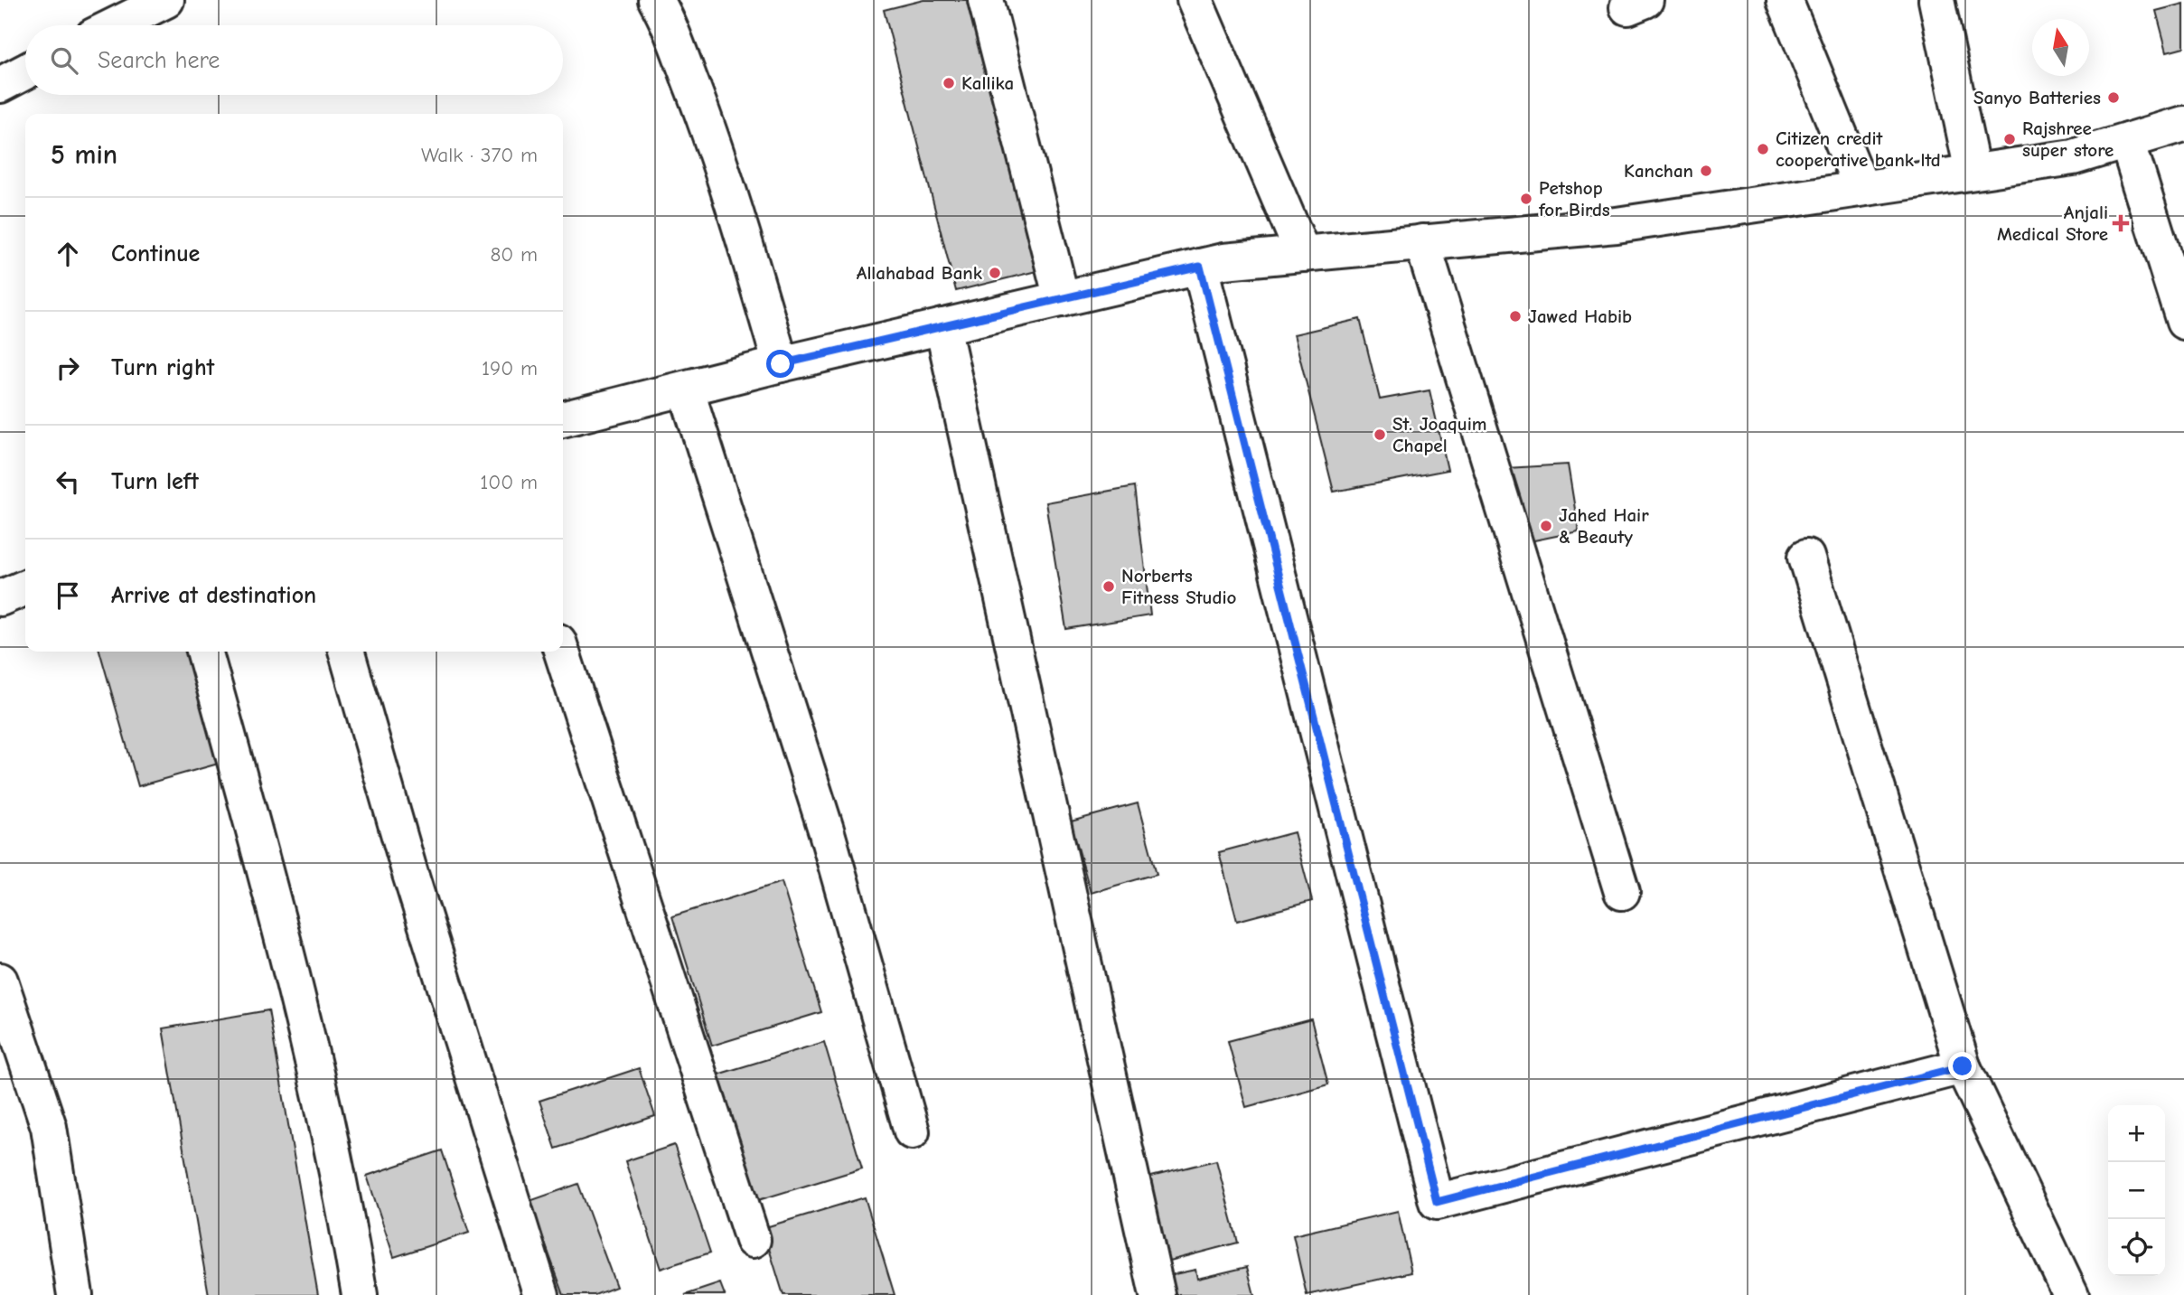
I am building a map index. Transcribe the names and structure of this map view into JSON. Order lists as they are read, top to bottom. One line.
{"places":{"other":["Kallika","Sanyo Batteries","Rajshree super store","Citizen credit cooperative bank ltd","Kanchan","Petshop for Birds","Allahabad Bank","Jawed Habib","St. Joaquim Chapel","Jahed Hair & Beauty","Norberts Fitness Studio"],"health":["Anjali Medical Store"]},"north":"top","page":{"search":"Search here","heading":["5 min","Walk · 370 m"],"list":[["Continue","80 m"],["Turn right","190 m"],["Turn left","100 m"],"Arrive at destination"],"map_buttons":["+","−"]}}
